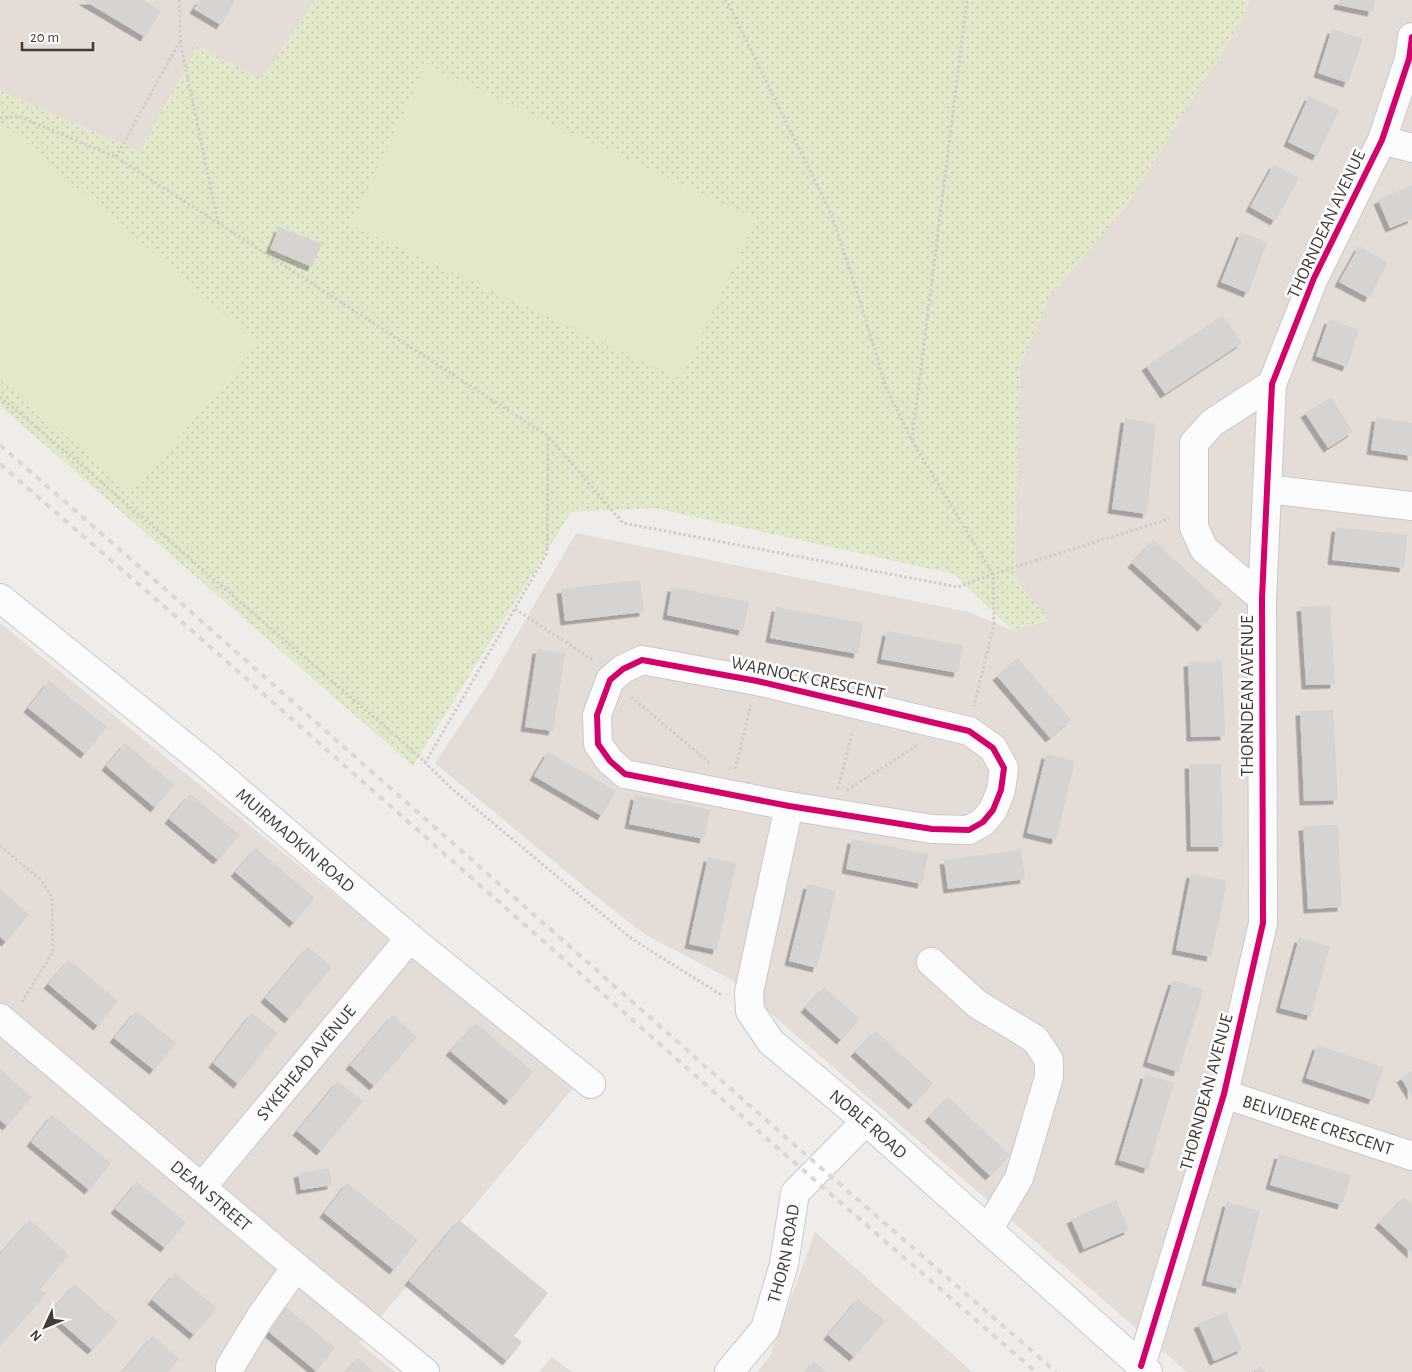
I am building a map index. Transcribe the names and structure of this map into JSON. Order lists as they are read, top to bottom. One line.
{"streets":{"street":["THORNDEAN AVENUE","WARNOCK CRESCENT","MUIRMADKIN ROAD","SYKEHEAD AVENUE","NOBLE ROAD","BELVIDERE CRESCENT","DEAN STREET","THORN ROAD"]},"crossings":[["THORNDEAN AVENUE","NOBLE ROAD"],["THORNDEAN AVENUE","BELVIDERE CRESCENT"],["MUIRMADKIN ROAD","SYKEHEAD AVENUE"],["SYKEHEAD AVENUE","DEAN STREET"],["NOBLE ROAD","THORN ROAD"]],"scale_bar":"20 m","north":"bottom left"}
